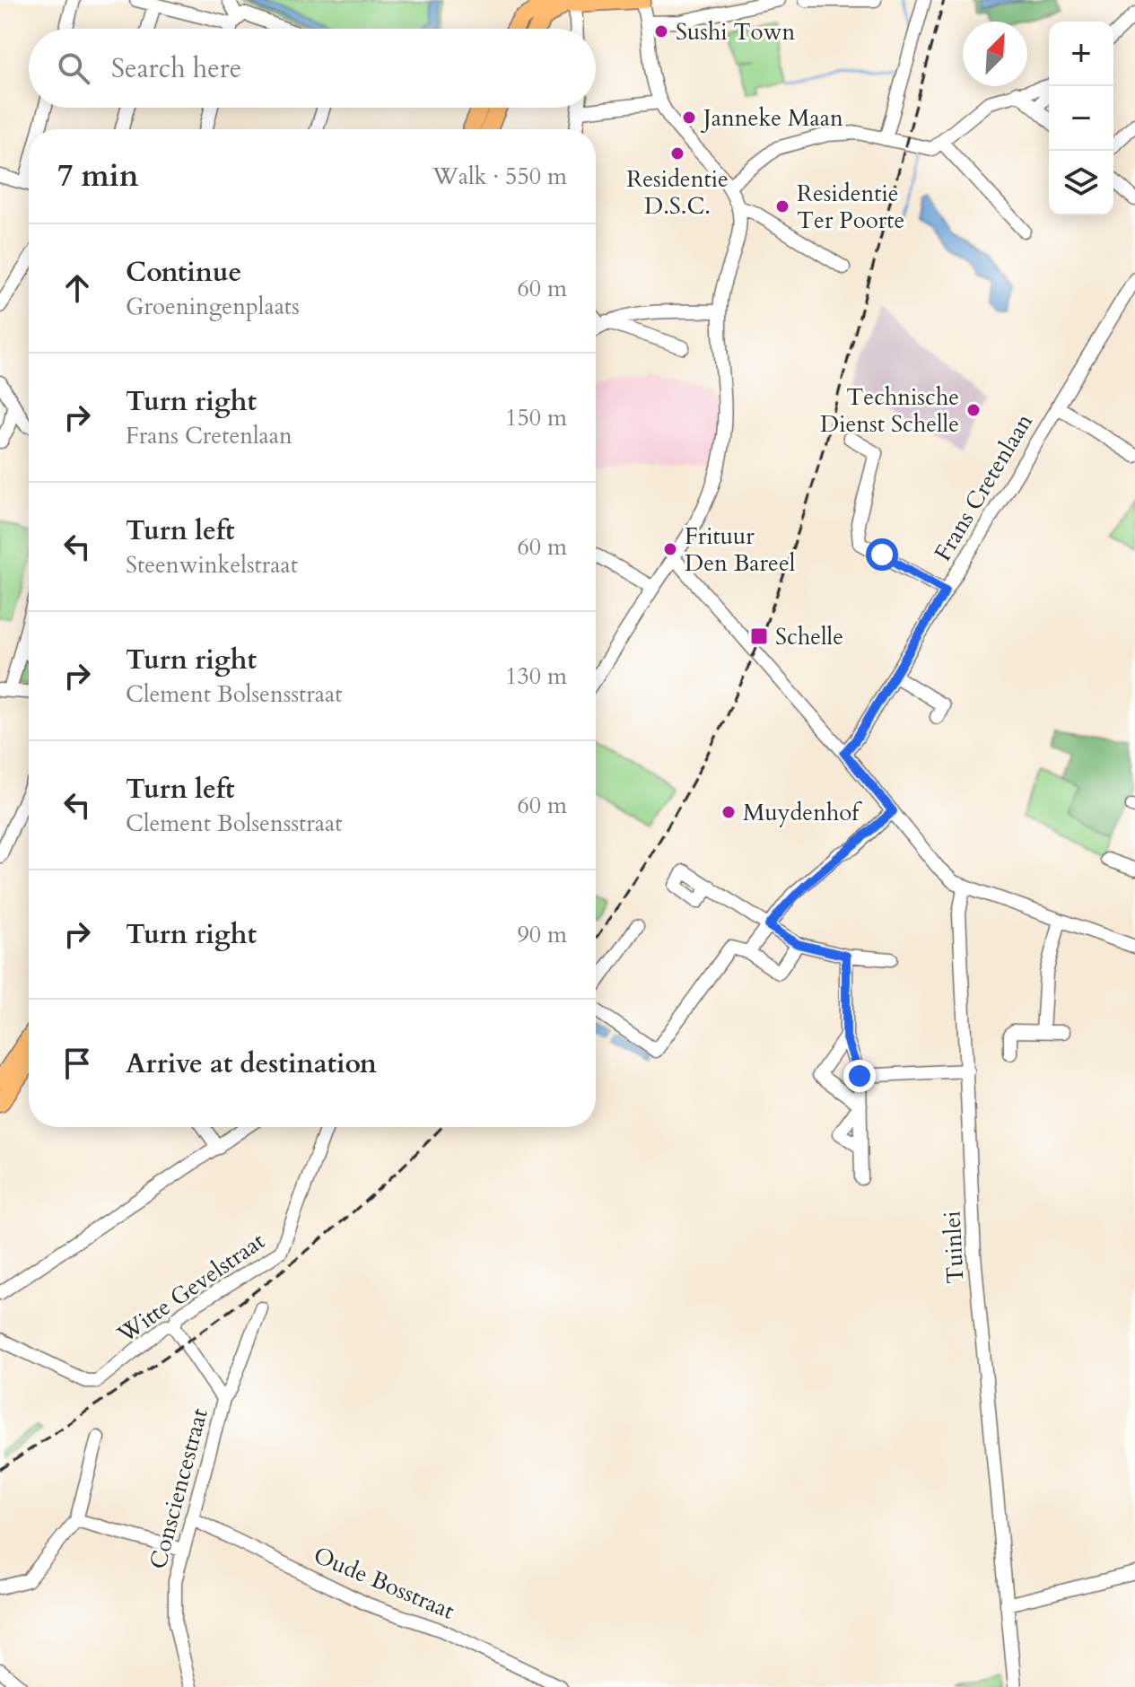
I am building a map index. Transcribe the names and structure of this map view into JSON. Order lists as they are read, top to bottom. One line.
{"streets":{"street":["Frans Cretenlaan","Tuinlei","Witte Gevelstraat","Consciencestraat","Oude Bosstraat"]},"crossings":[["Consciencestraat","Oude Bosstraat"]],"places":{"other":["Sushi Town","Janneke Maan","Residentie D.S.C.","Residentie Ter Poorte","Technische Dienst Schelle","Frituur Den Bareel","Muydenhof"],"transit":["Schelle"]},"north":"top right","page":{"map_buttons":["+","−"],"search":"Search here","heading":["7 min","Walk · 550 m"],"list":[["Continue","Groeningenplaats","60 m"],["Turn right","Frans Cretenlaan","150 m"],["Turn left","Steenwinkelstraat","60 m"],["Turn right","Clement Bolsensstraat","130 m"],["Turn left","Clement Bolsensstraat","60 m"],["Turn right","90 m"],"Arrive at destination"]}}
